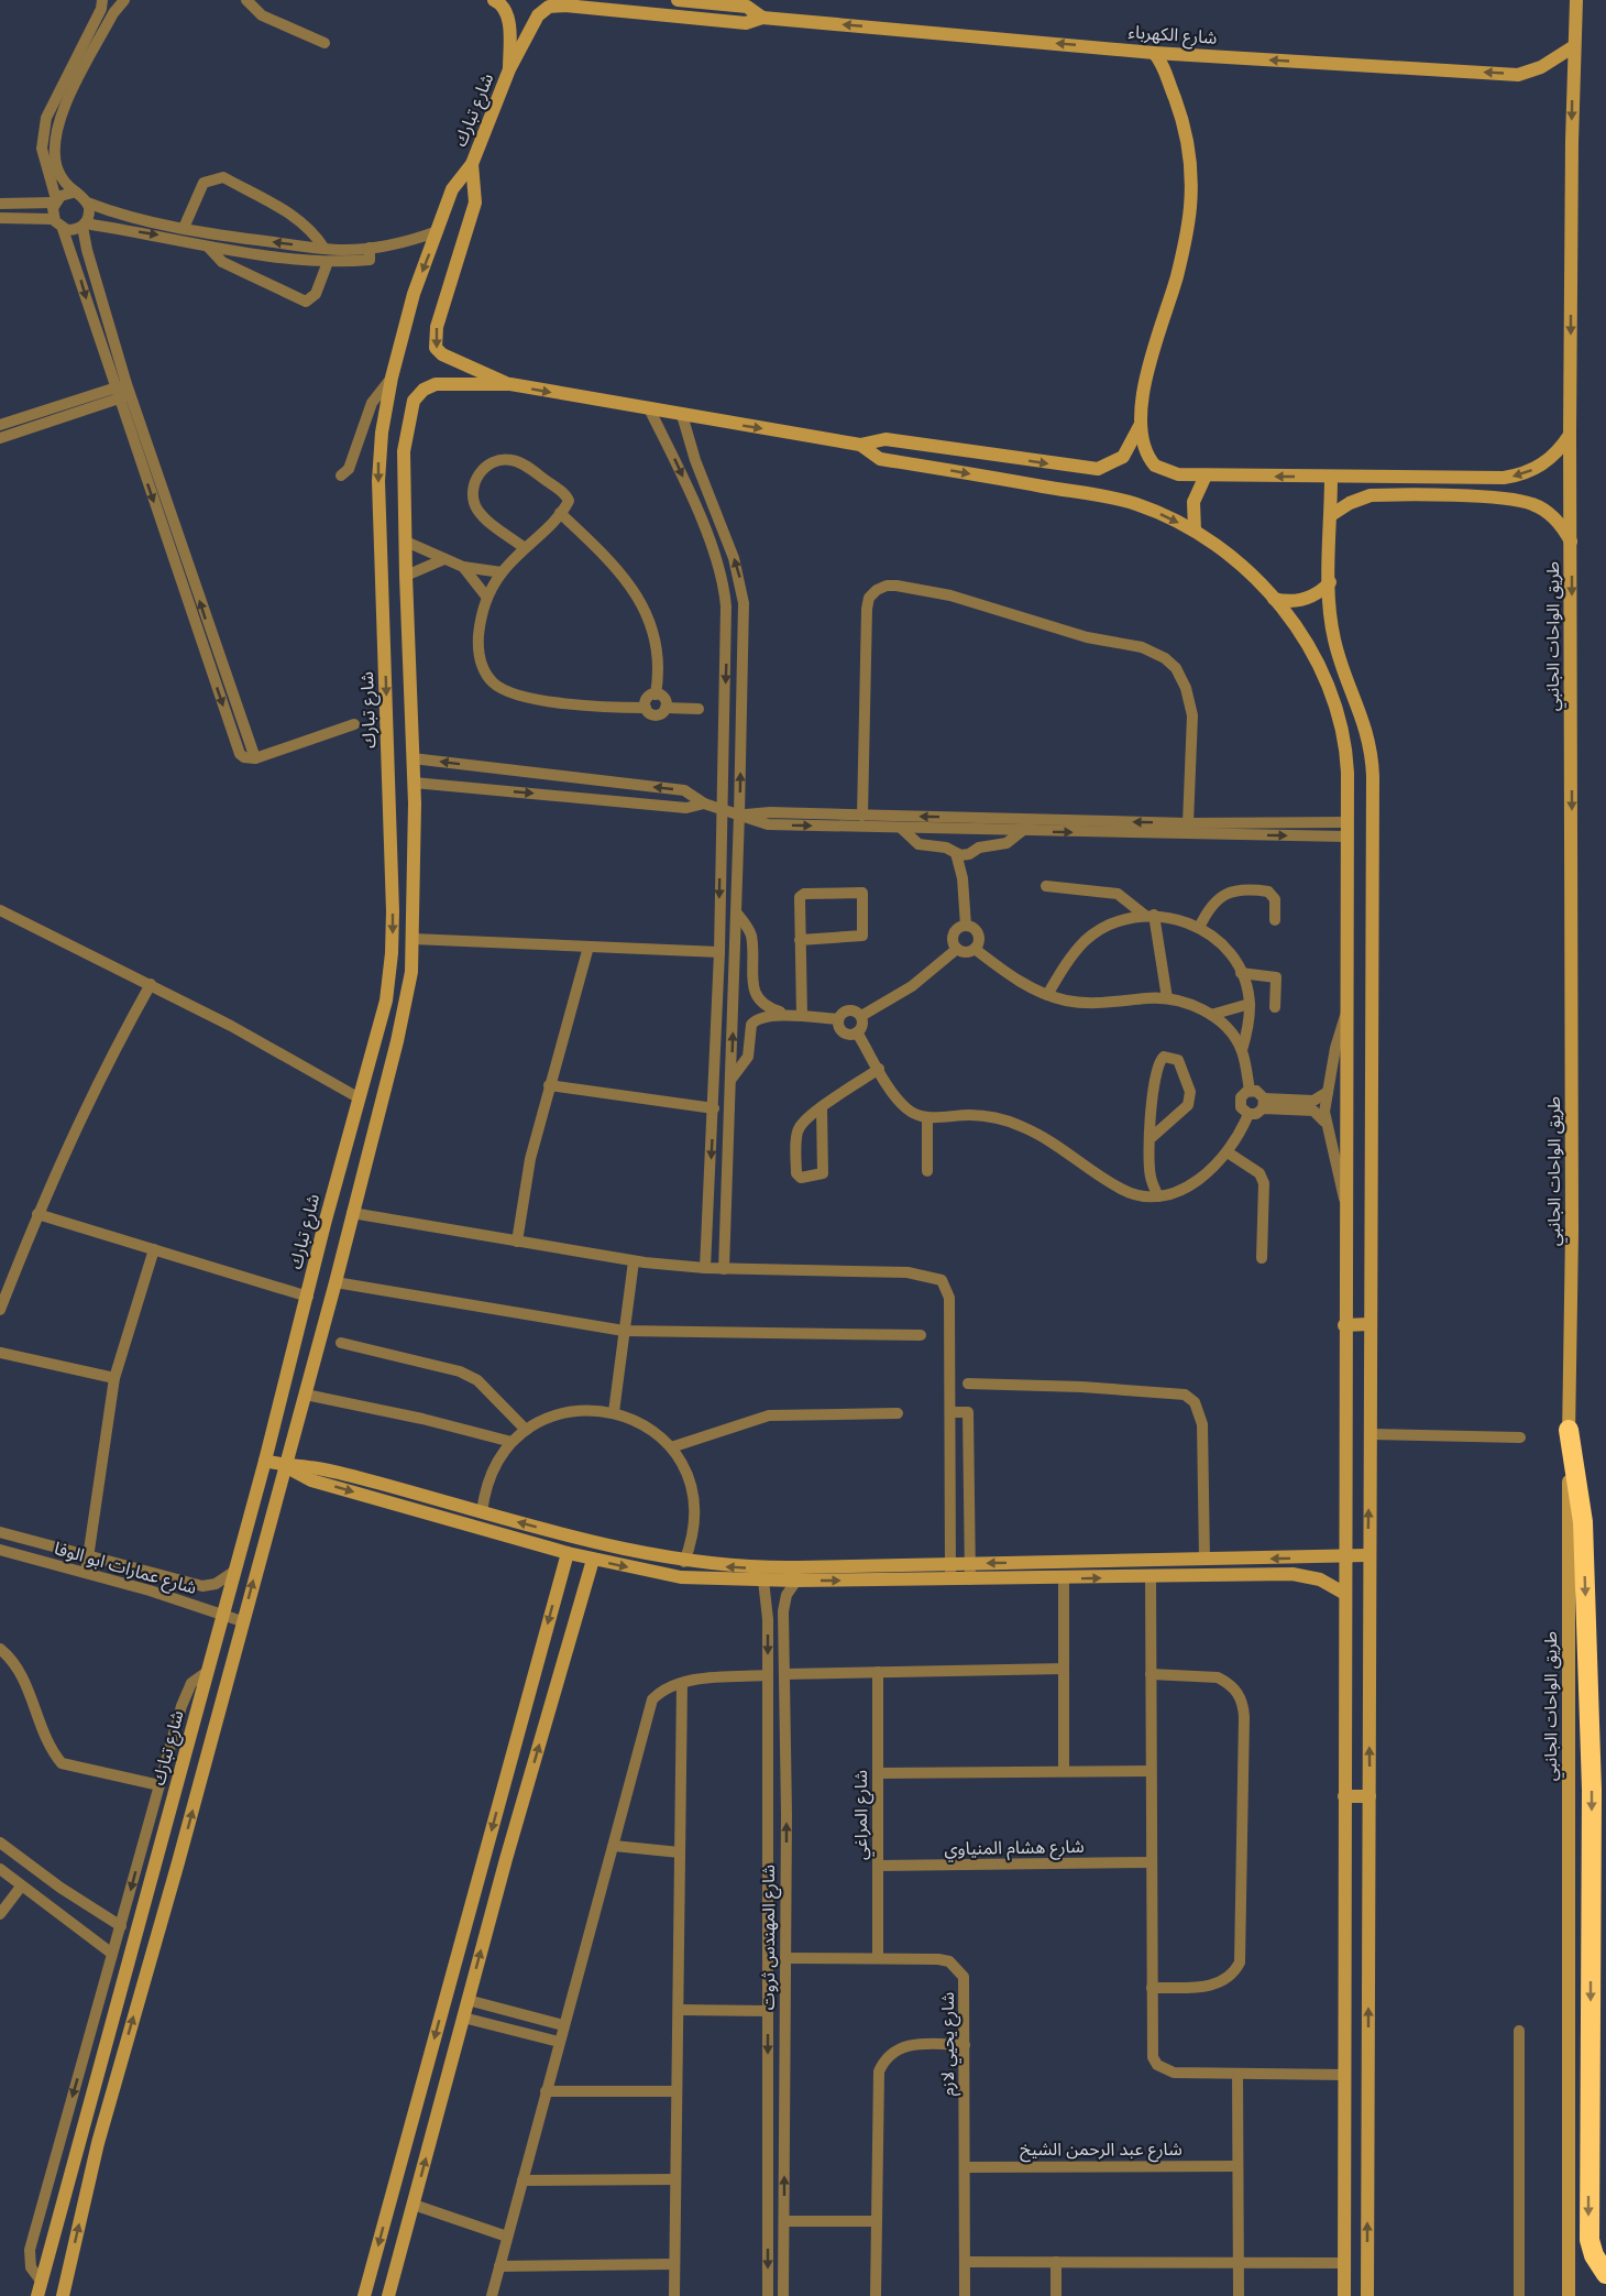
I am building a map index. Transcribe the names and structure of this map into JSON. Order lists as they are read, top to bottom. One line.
{"streets":{"street":["شارع الكهرباء","شارع تبارك","طريق الواحات الجانبي","شارع عمارات ابو الوفا","شارع المراغي","شارع هشام المنياوي","شارع المهندس ثروت","شارع يحيي لازم","شارع عبد الرحمن الشيخ"]},"crossings":[["شارع الكهرباء","شارع تبارك"],["شارع الكهرباء","طريق الواحات الجانبي"],["شارع تبارك","شارع عمارات ابو الوفا"],["شارع المراغي","شارع هشام المنياوي"],["شارع المراغي","شارع يحيي لازم"],["شارع المهندس ثروت","شارع يحيي لازم"],["شارع يحيي لازم","شارع عبد الرحمن الشيخ"]],"one_way":["شارع الكهرباء","طريق الواحات الجانبي"]}
